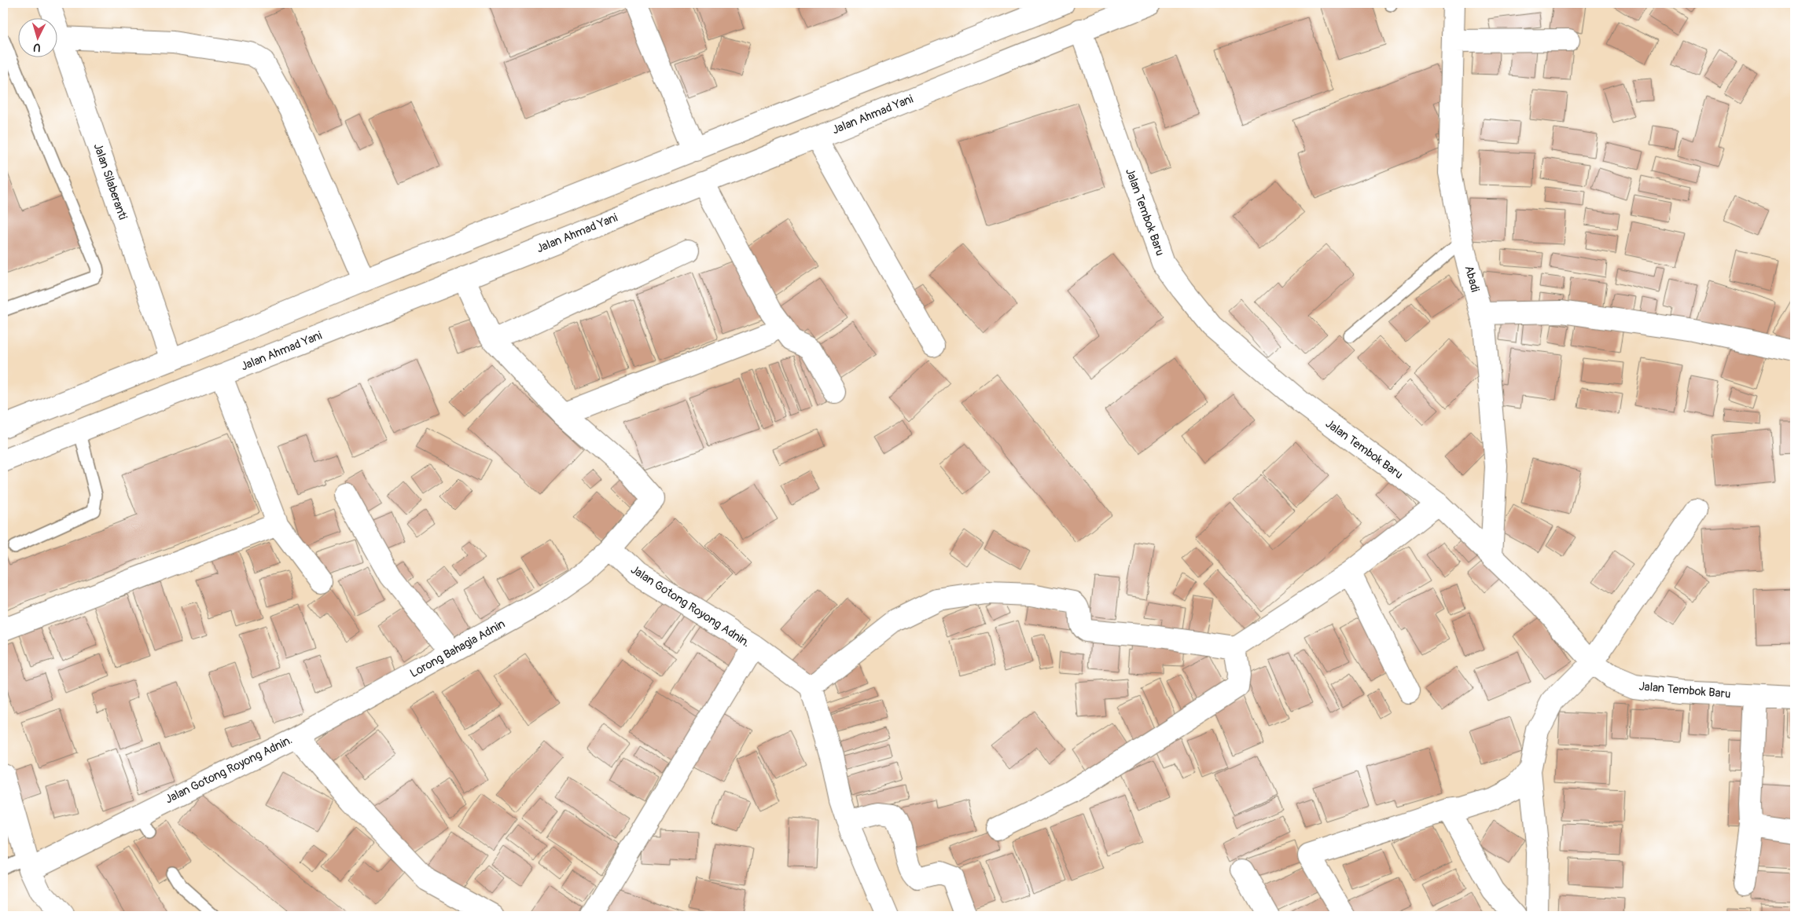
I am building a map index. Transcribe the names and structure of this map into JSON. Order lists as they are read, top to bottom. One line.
{"streets":{"main road":["Jalan Ahmad Yani","Jalan Silaberanti","Jalan Tembok Baru","Abadi","Jalan Gotong Royong Adnin.","Lorong Bahagia Adnin"]},"crossings":[["Jalan Ahmad Yani","Jalan Tembok Baru"],["Jalan Tembok Baru","Abadi"],["Jalan Gotong Royong Adnin.","Lorong Bahagia Adnin"]],"north":"bottom"}
